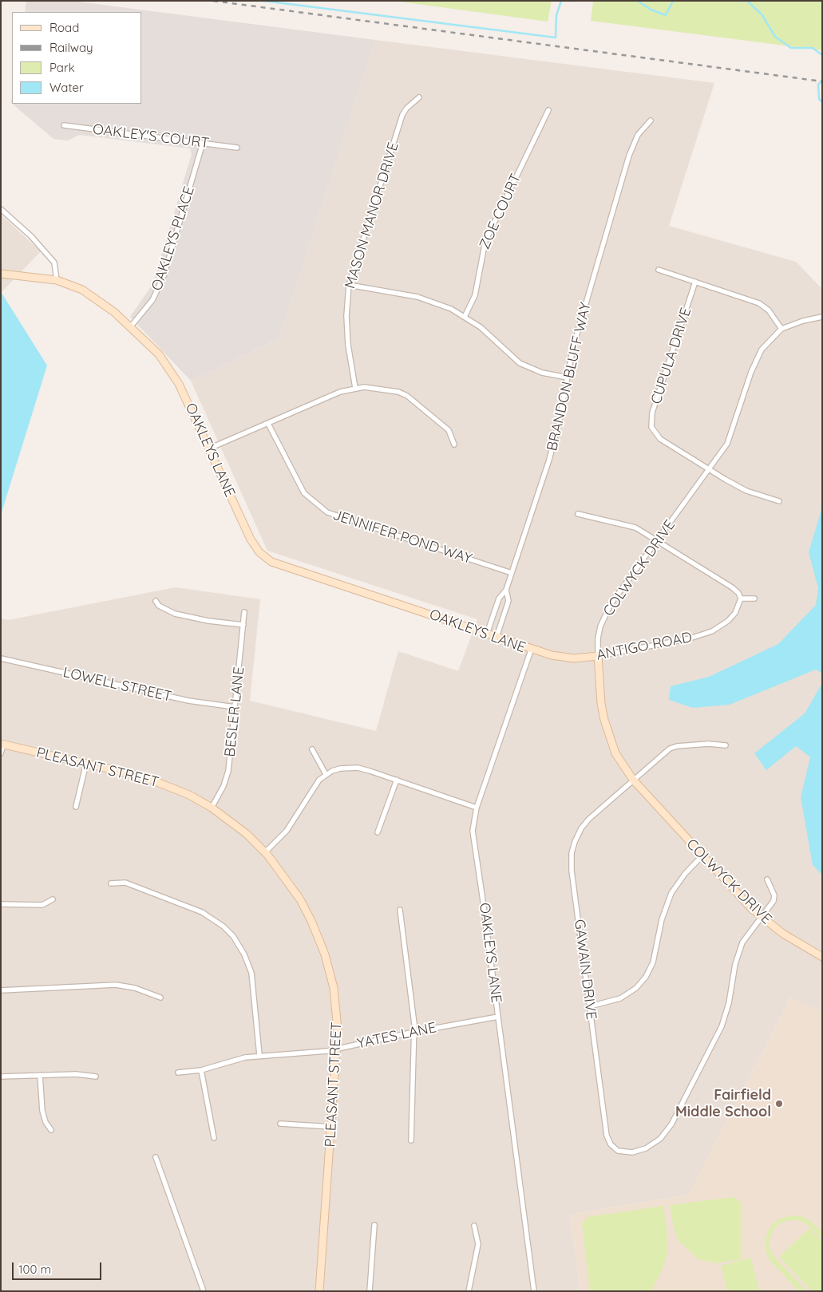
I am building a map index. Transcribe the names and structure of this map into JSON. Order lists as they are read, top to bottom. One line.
{"streets":{"street":["OAKLEY'S COURT","ZOE COURT","MASON MANOR DRIVE","OAKLEYS PLACE","CUPULA DRIVE","BRANDON BLUFF WAY","OAKLEYS LANE","JENNIFER POND WAY","COLWYCK DRIVE","ANTIGO ROAD","LOWELL STREET","BESLER LANE","PLEASANT STREET","GAWAIN DRIVE","YATES LANE"]},"crossings":[["OAKLEY'S COURT","OAKLEYS PLACE"],["OAKLEYS PLACE","OAKLEYS LANE"],["CUPULA DRIVE","COLWYCK DRIVE"],["BRANDON BLUFF WAY","OAKLEYS LANE"],["BRANDON BLUFF WAY","JENNIFER POND WAY"],["OAKLEYS LANE","ANTIGO ROAD"],["OAKLEYS LANE","YATES LANE"],["COLWYCK DRIVE","ANTIGO ROAD"],["COLWYCK DRIVE","GAWAIN DRIVE"],["LOWELL STREET","BESLER LANE"],["BESLER LANE","PLEASANT STREET"],["PLEASANT STREET","YATES LANE"]],"places":["Fairfield Middle School"],"legend":["Road","Railway","Park","Water"],"scale_bar":"100 m"}
